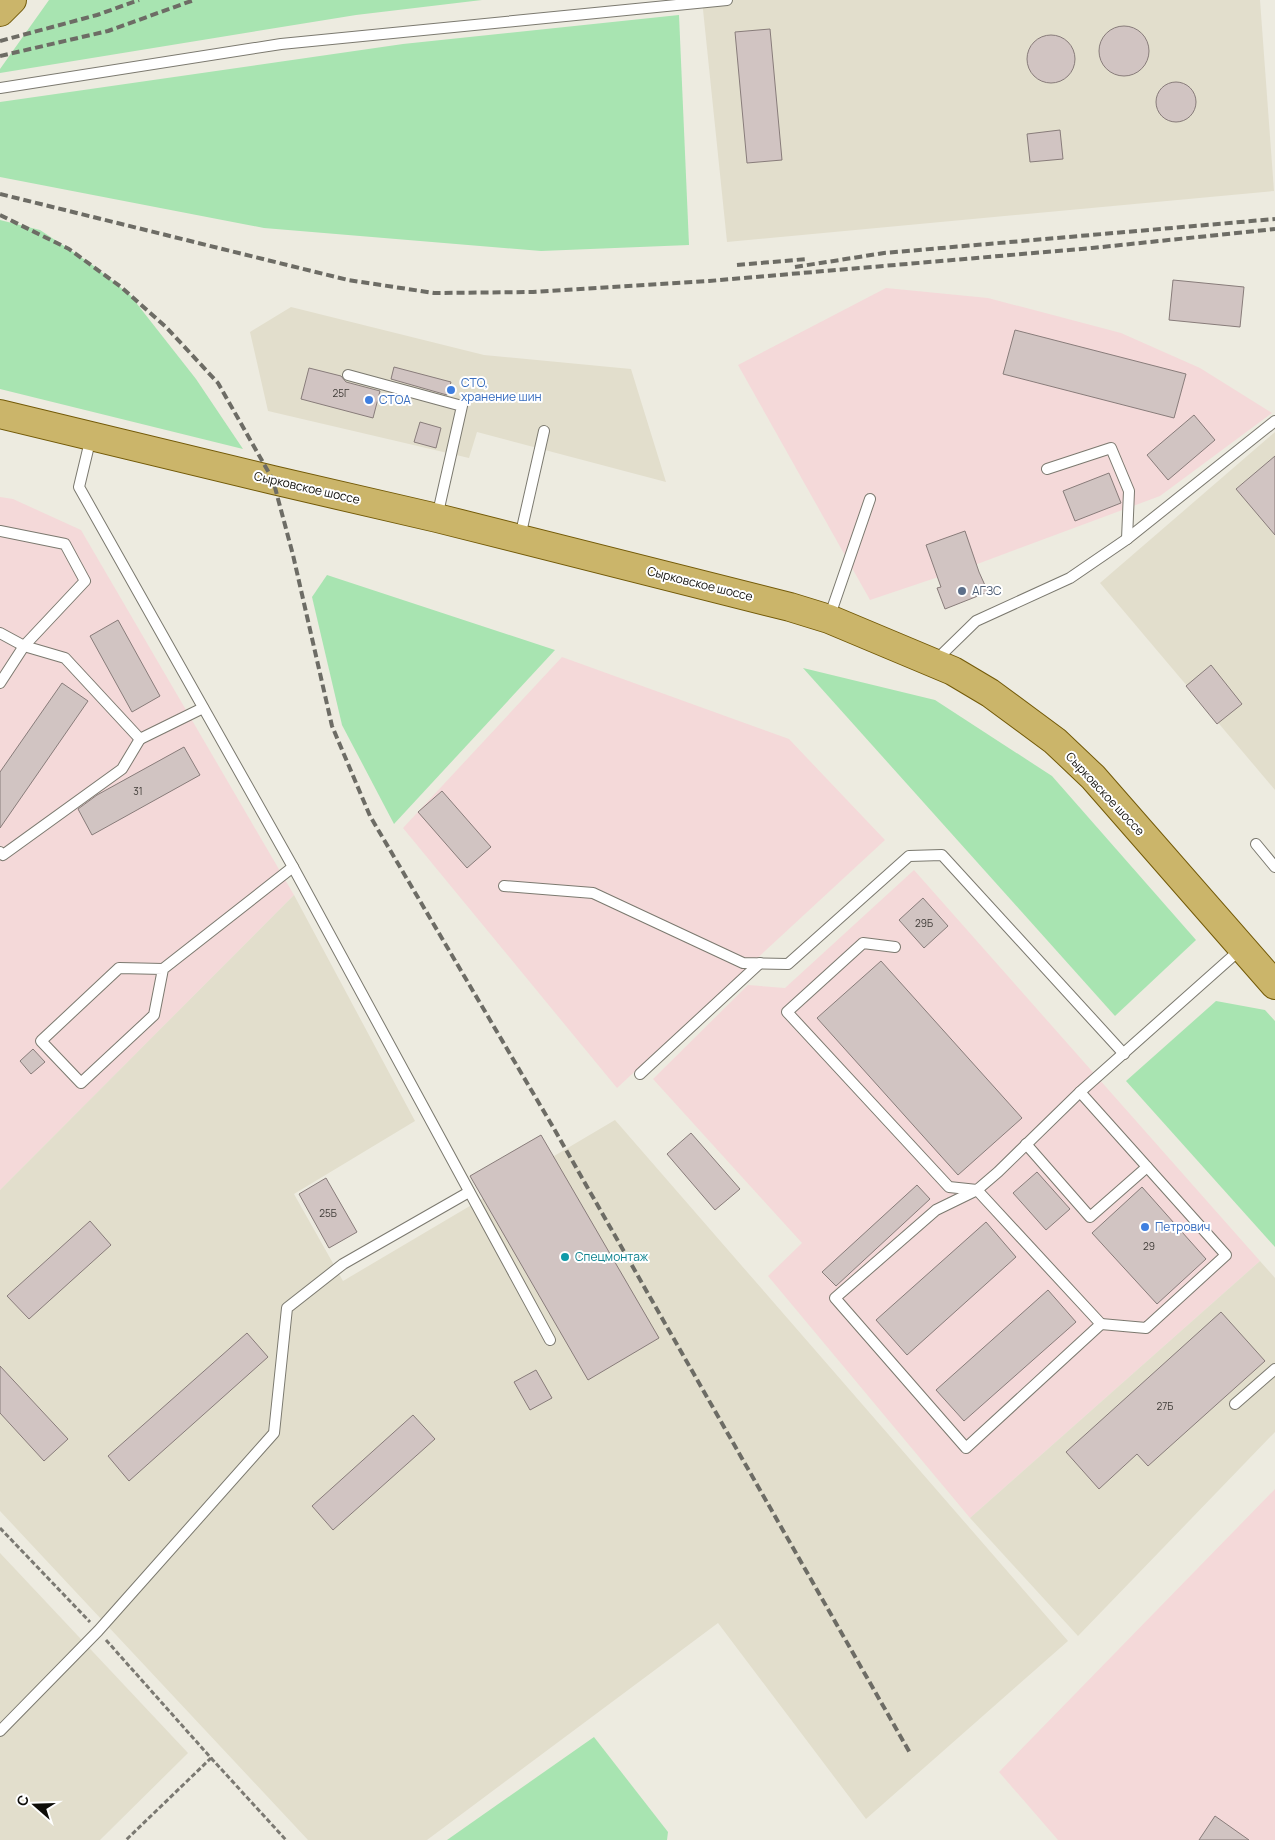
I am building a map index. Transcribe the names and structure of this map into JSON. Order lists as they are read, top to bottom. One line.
{"streets":{"main road":["Сырковское шоссе"]},"places":["СТО, хранение шин","СТОА","АГЗС","Петрович","Спецмонтаж"],"house_numbers":["25Г","31","29Б","25Б","29","27Б"],"north":"left"}
